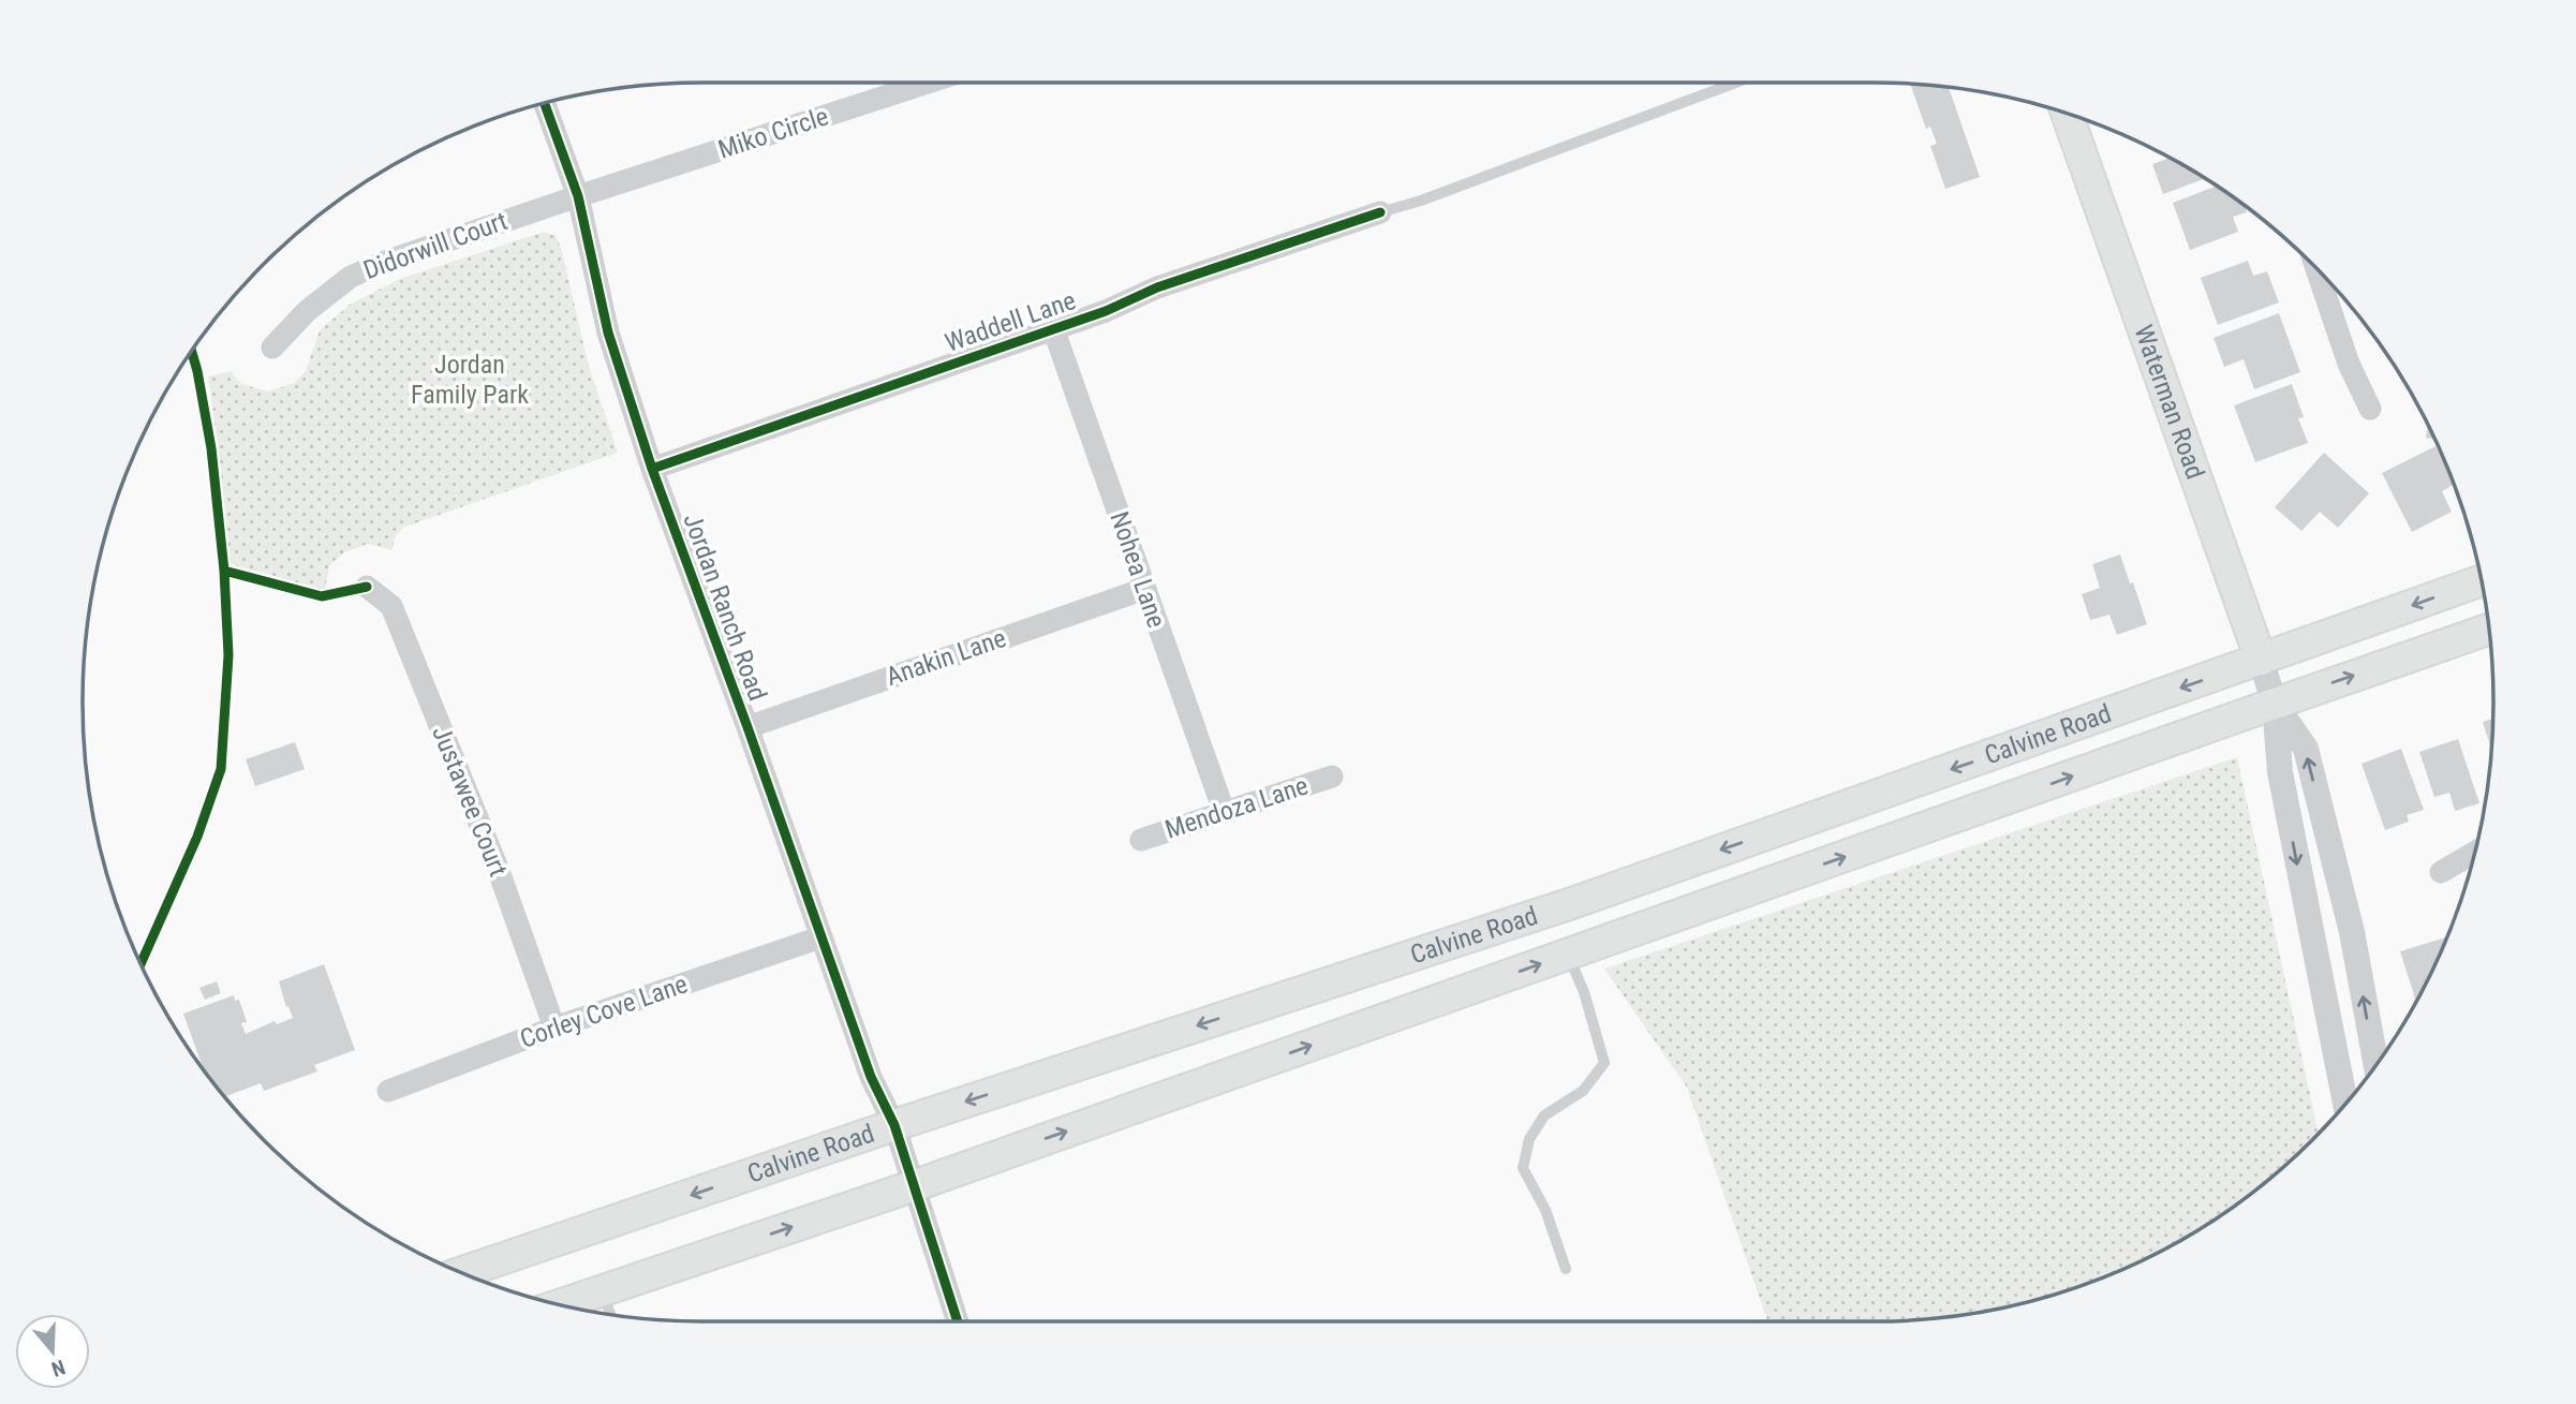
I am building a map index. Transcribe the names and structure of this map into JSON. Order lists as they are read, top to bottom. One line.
{"streets":{"main road":["Waterman Road","Calvine Road"],"street":["Miko Circle","Didorwill Court","Waddell Lane","Nohea Lane","Jordan Ranch Road","Anakin Lane","Justawee Court","Mendoza Lane","Corley Cove Lane"]},"crossings":[["Miko Circle","Didorwill Court"],["Miko Circle","Jordan Ranch Road"],["Didorwill Court","Jordan Ranch Road"],["Waddell Lane","Nohea Lane"],["Waddell Lane","Jordan Ranch Road"],["Waterman Road","Calvine Road"],["Nohea Lane","Anakin Lane"],["Nohea Lane","Mendoza Lane"],["Jordan Ranch Road","Anakin Lane"],["Jordan Ranch Road","Calvine Road"],["Jordan Ranch Road","Corley Cove Lane"],["Justawee Court","Corley Cove Lane"]],"parks":["Jordan Family Park"],"north":"bottom"}
